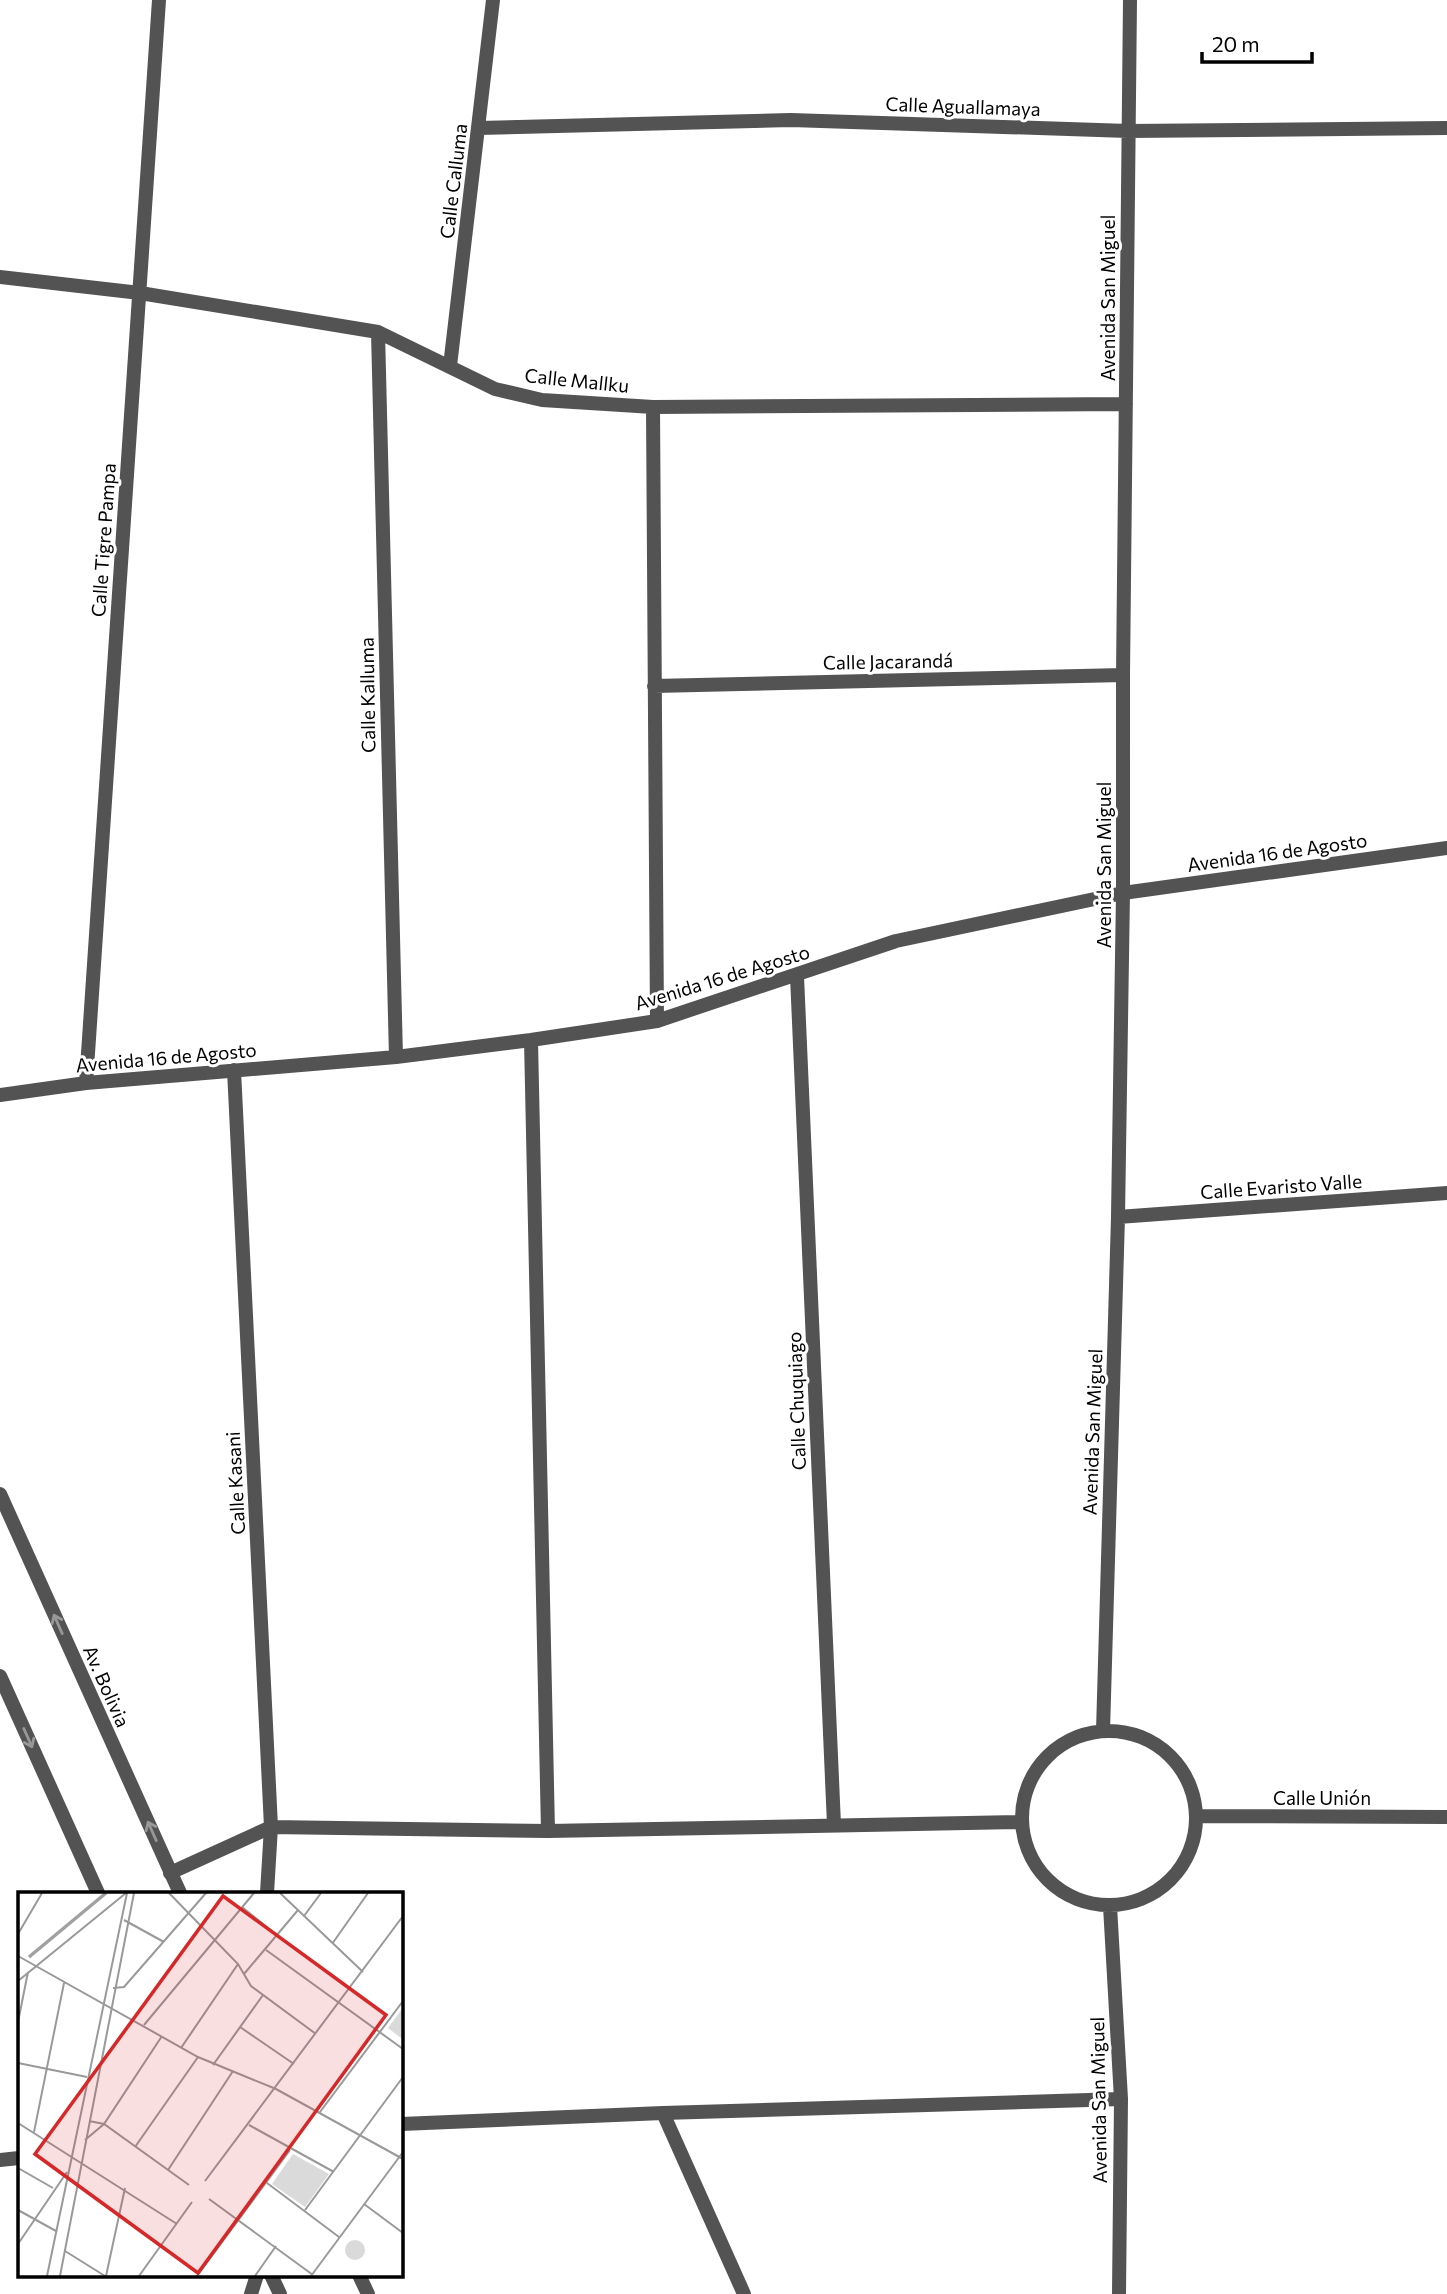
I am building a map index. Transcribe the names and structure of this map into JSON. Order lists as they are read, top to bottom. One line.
{"streets":{"street":["Calle Aguallamaya","Calle Calluma","Avenida San Miguel","Calle Mallku","Calle Tigre Pampa","Calle Jacarandá","Calle Kalluma","Avenida 16 de Agosto","Calle Evaristo Valle","Calle Chuquiago","Calle Kasani","Av. Bolivia","Calle Unión"]},"crossings":[["Calle Aguallamaya","Calle Calluma"],["Calle Aguallamaya","Avenida San Miguel"],["Calle Calluma","Calle Mallku"],["Avenida San Miguel","Calle Mallku"],["Avenida San Miguel","Calle Jacarandá"],["Avenida San Miguel","Avenida 16 de Agosto"],["Avenida San Miguel","Calle Evaristo Valle"],["Avenida San Miguel","Calle Unión"],["Calle Mallku","Calle Tigre Pampa"],["Calle Mallku","Calle Kalluma"],["Calle Tigre Pampa","Avenida 16 de Agosto"],["Calle Kalluma","Avenida 16 de Agosto"],["Avenida 16 de Agosto","Calle Chuquiago"],["Avenida 16 de Agosto","Calle Kasani"]],"scale_bar":"20 m"}
